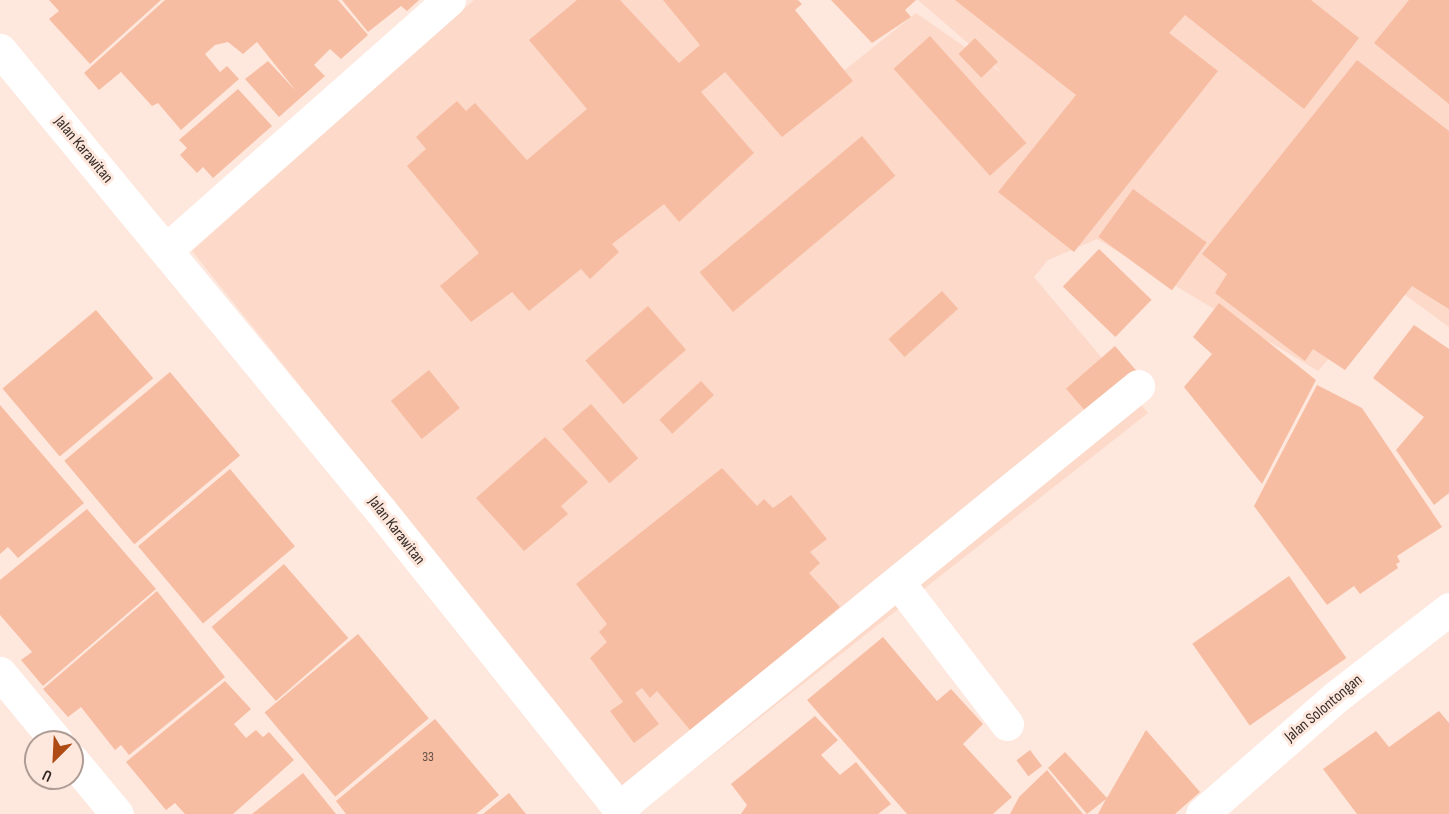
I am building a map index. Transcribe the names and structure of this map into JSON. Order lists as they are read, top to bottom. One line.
{"streets":{"street":["Jalan Karawitan","Jalan Solontongan"]},"house_numbers":["33"],"north":"bottom left"}
